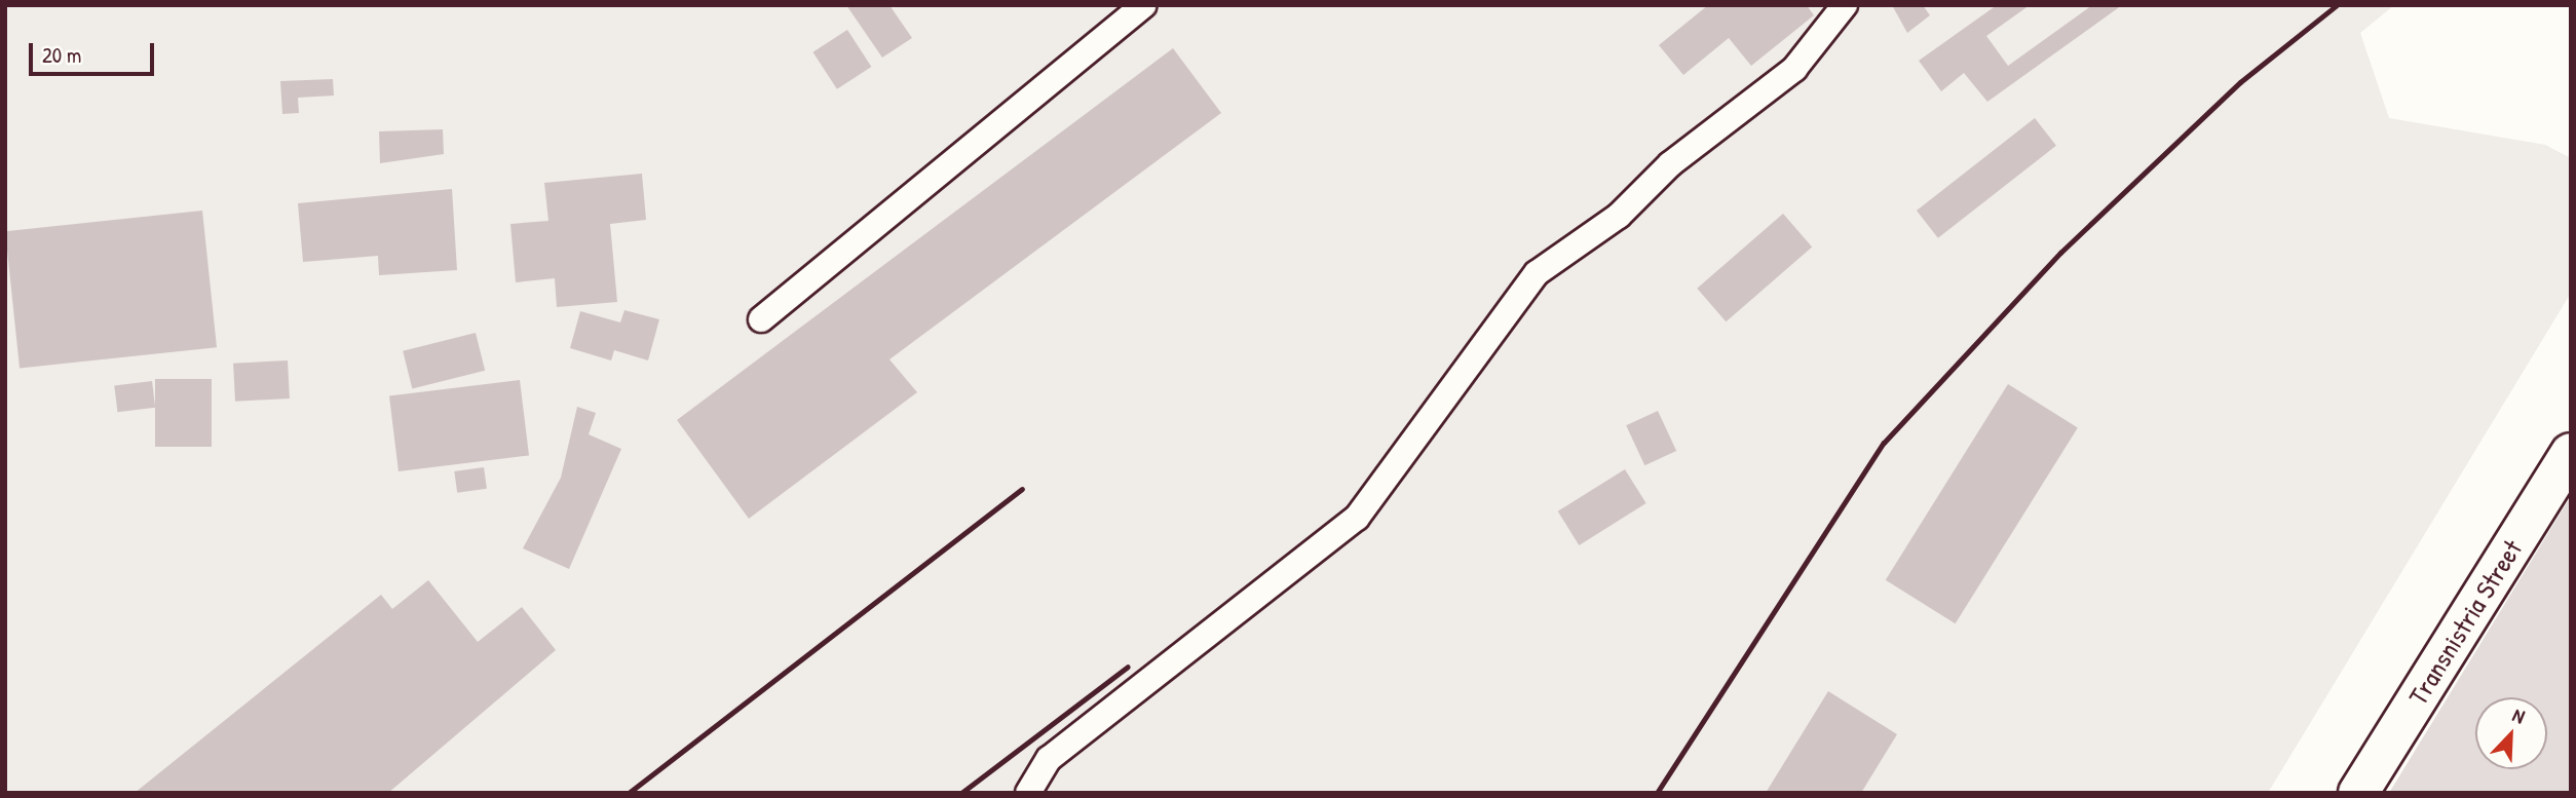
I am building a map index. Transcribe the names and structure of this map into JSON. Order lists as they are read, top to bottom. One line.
{"streets":{"street":["Transnistria Street"]},"scale_bar":"20 m","north":"top right"}
